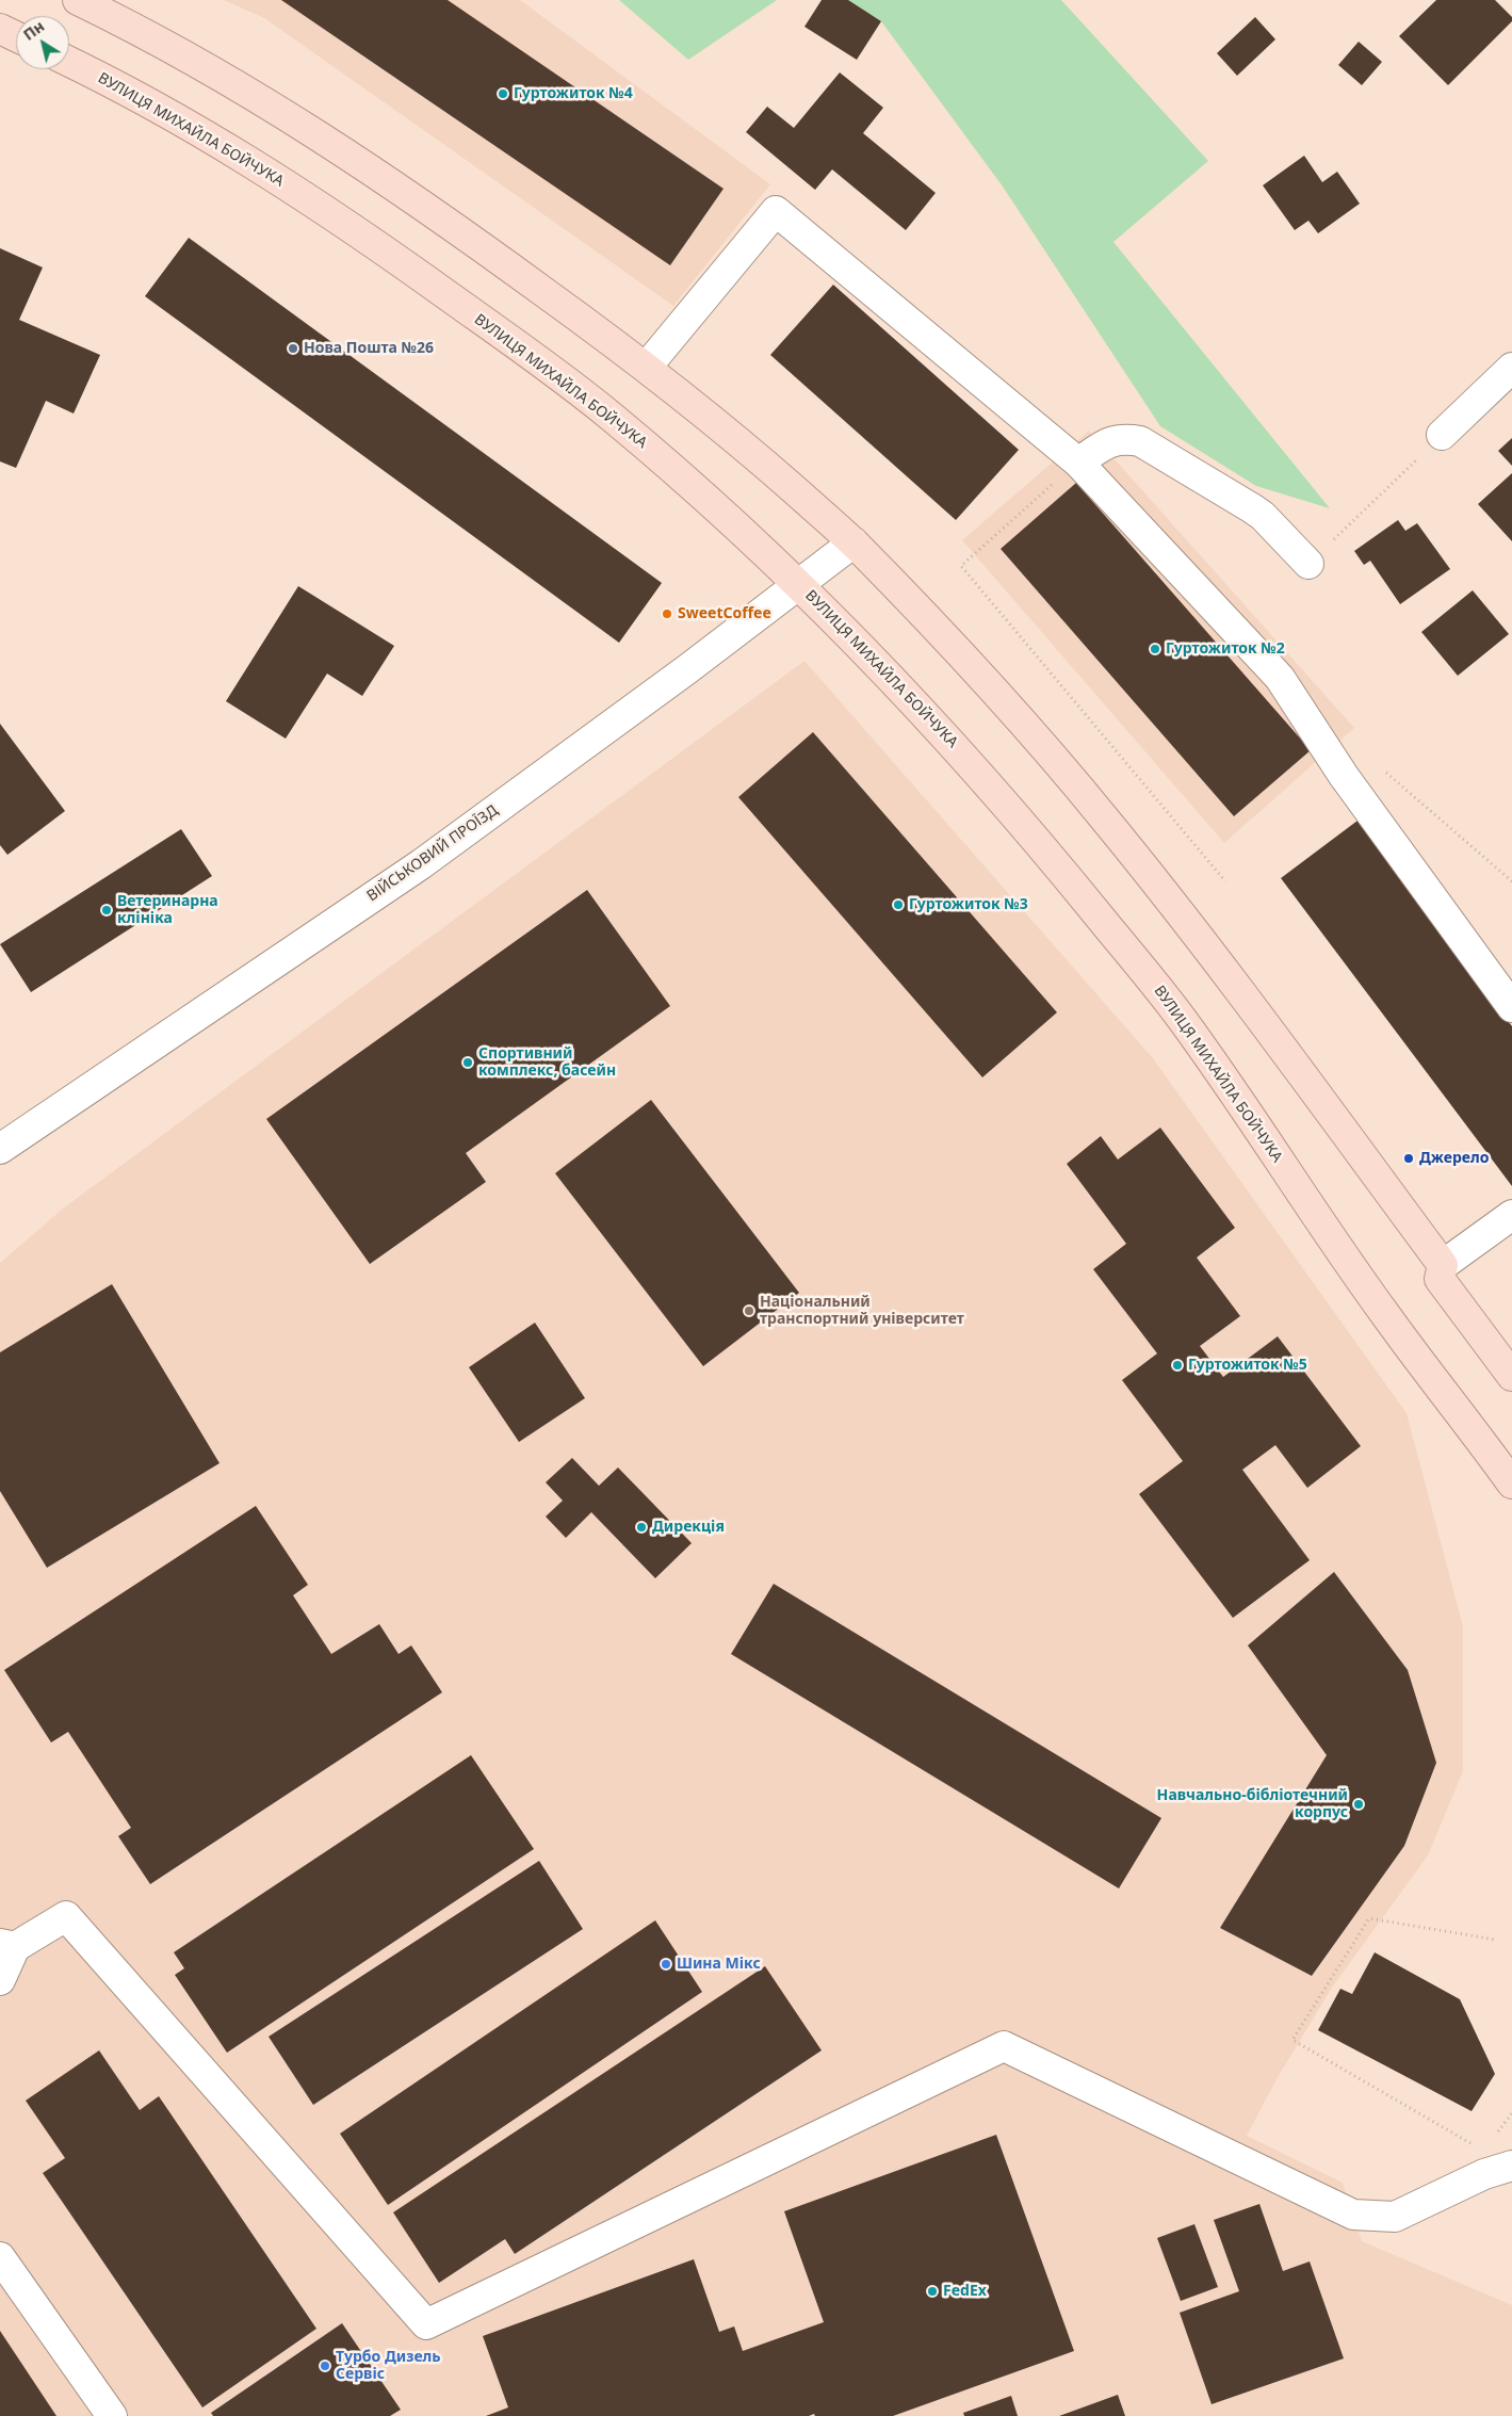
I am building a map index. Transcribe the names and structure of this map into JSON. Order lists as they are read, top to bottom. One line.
{"streets":{"main road":["ВУЛИЦЯ МИХАЙЛА БОЙЧУКА"],"street":["ВІЙСЬКОВИЙ ПРОЇЗД"]},"crossings":[["ВУЛИЦЯ МИХАЙЛА БОЙЧУКА","ВІЙСЬКОВИЙ ПРОЇЗД"]],"places":["Гуртожиток №4","Нова Пошта №26","SweetCoffee","Гуртожиток №2","Гуртожиток №3","Ветеринарна клініка","Спортивний комплекс, басейн","Джерело","Національний транспортний університет","Гуртожиток №5","Дирекція","Навчально-бібліотечний корпус","Шина Мікс","FedEx","Турбо Дизель Сервіс"],"north":"top left"}
